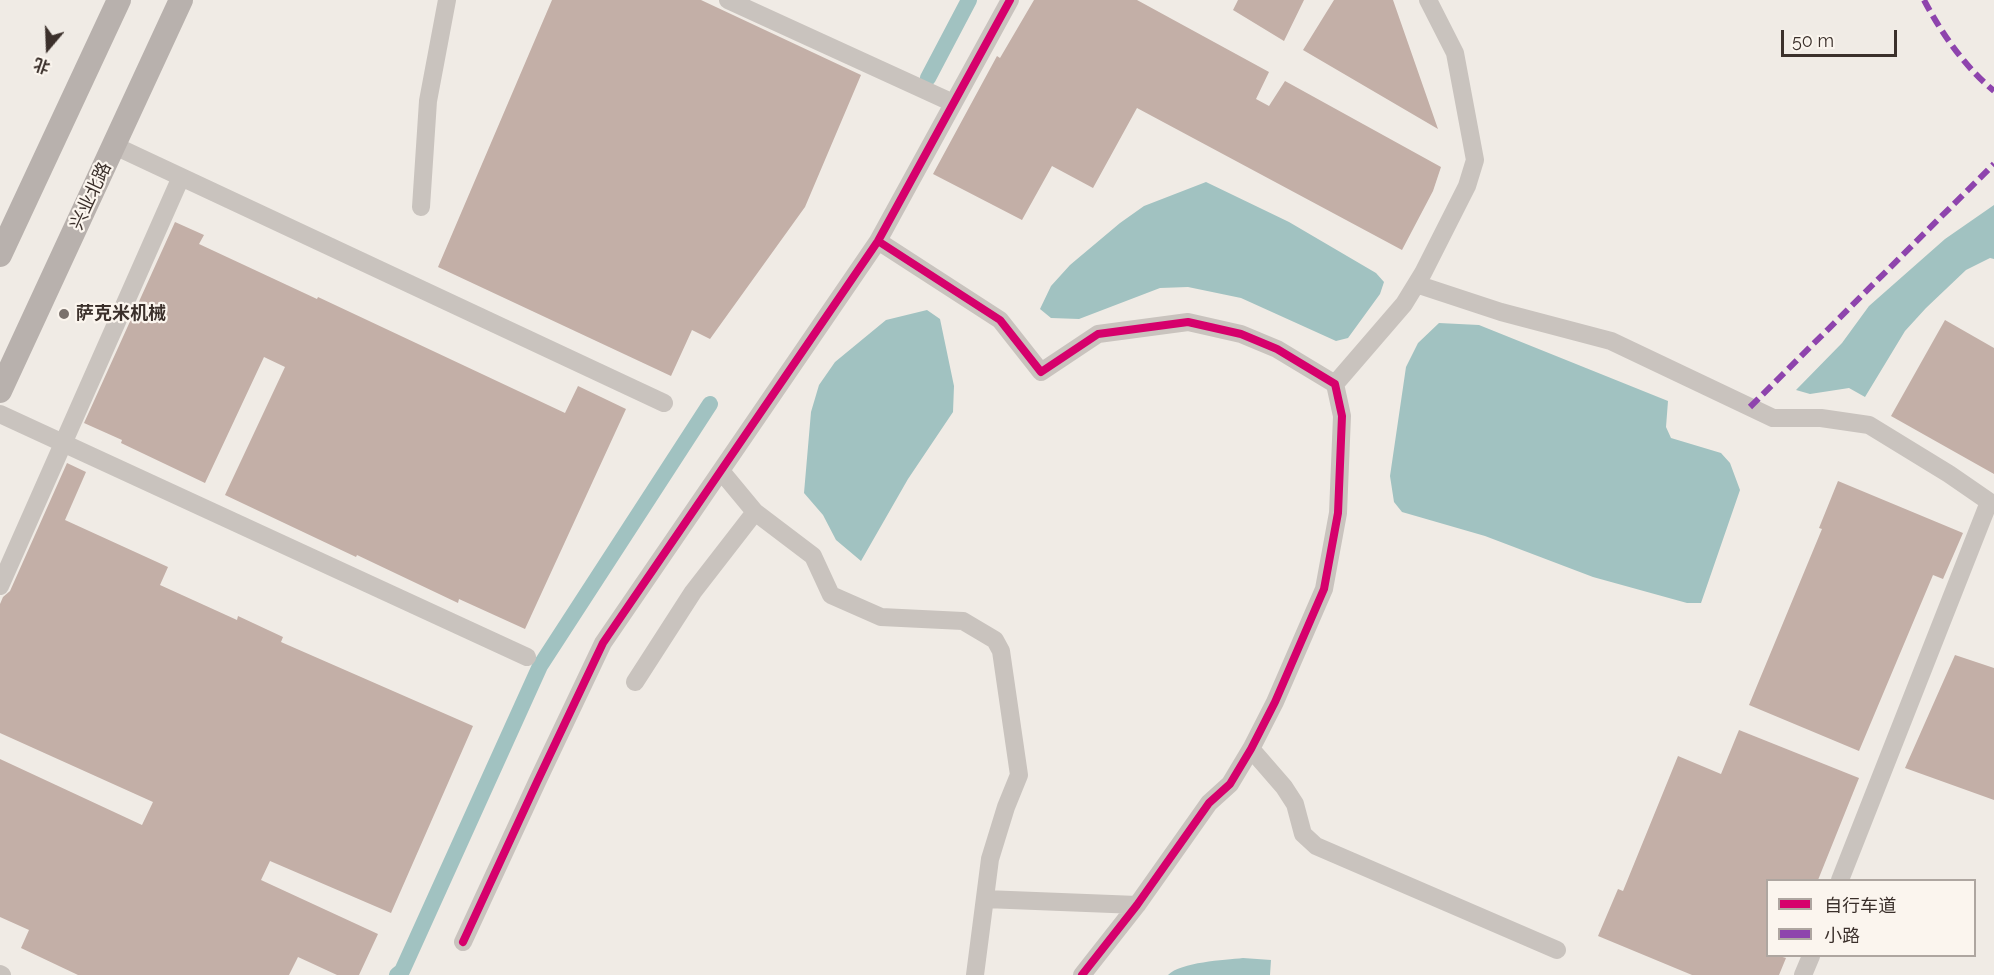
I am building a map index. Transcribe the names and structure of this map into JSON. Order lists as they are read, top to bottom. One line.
{"streets":{"main road":["兴业北路"]},"places":["萨克米机械"],"legend":["自行车道","小路"],"scale_bar":"50 m","north":"bottom"}
